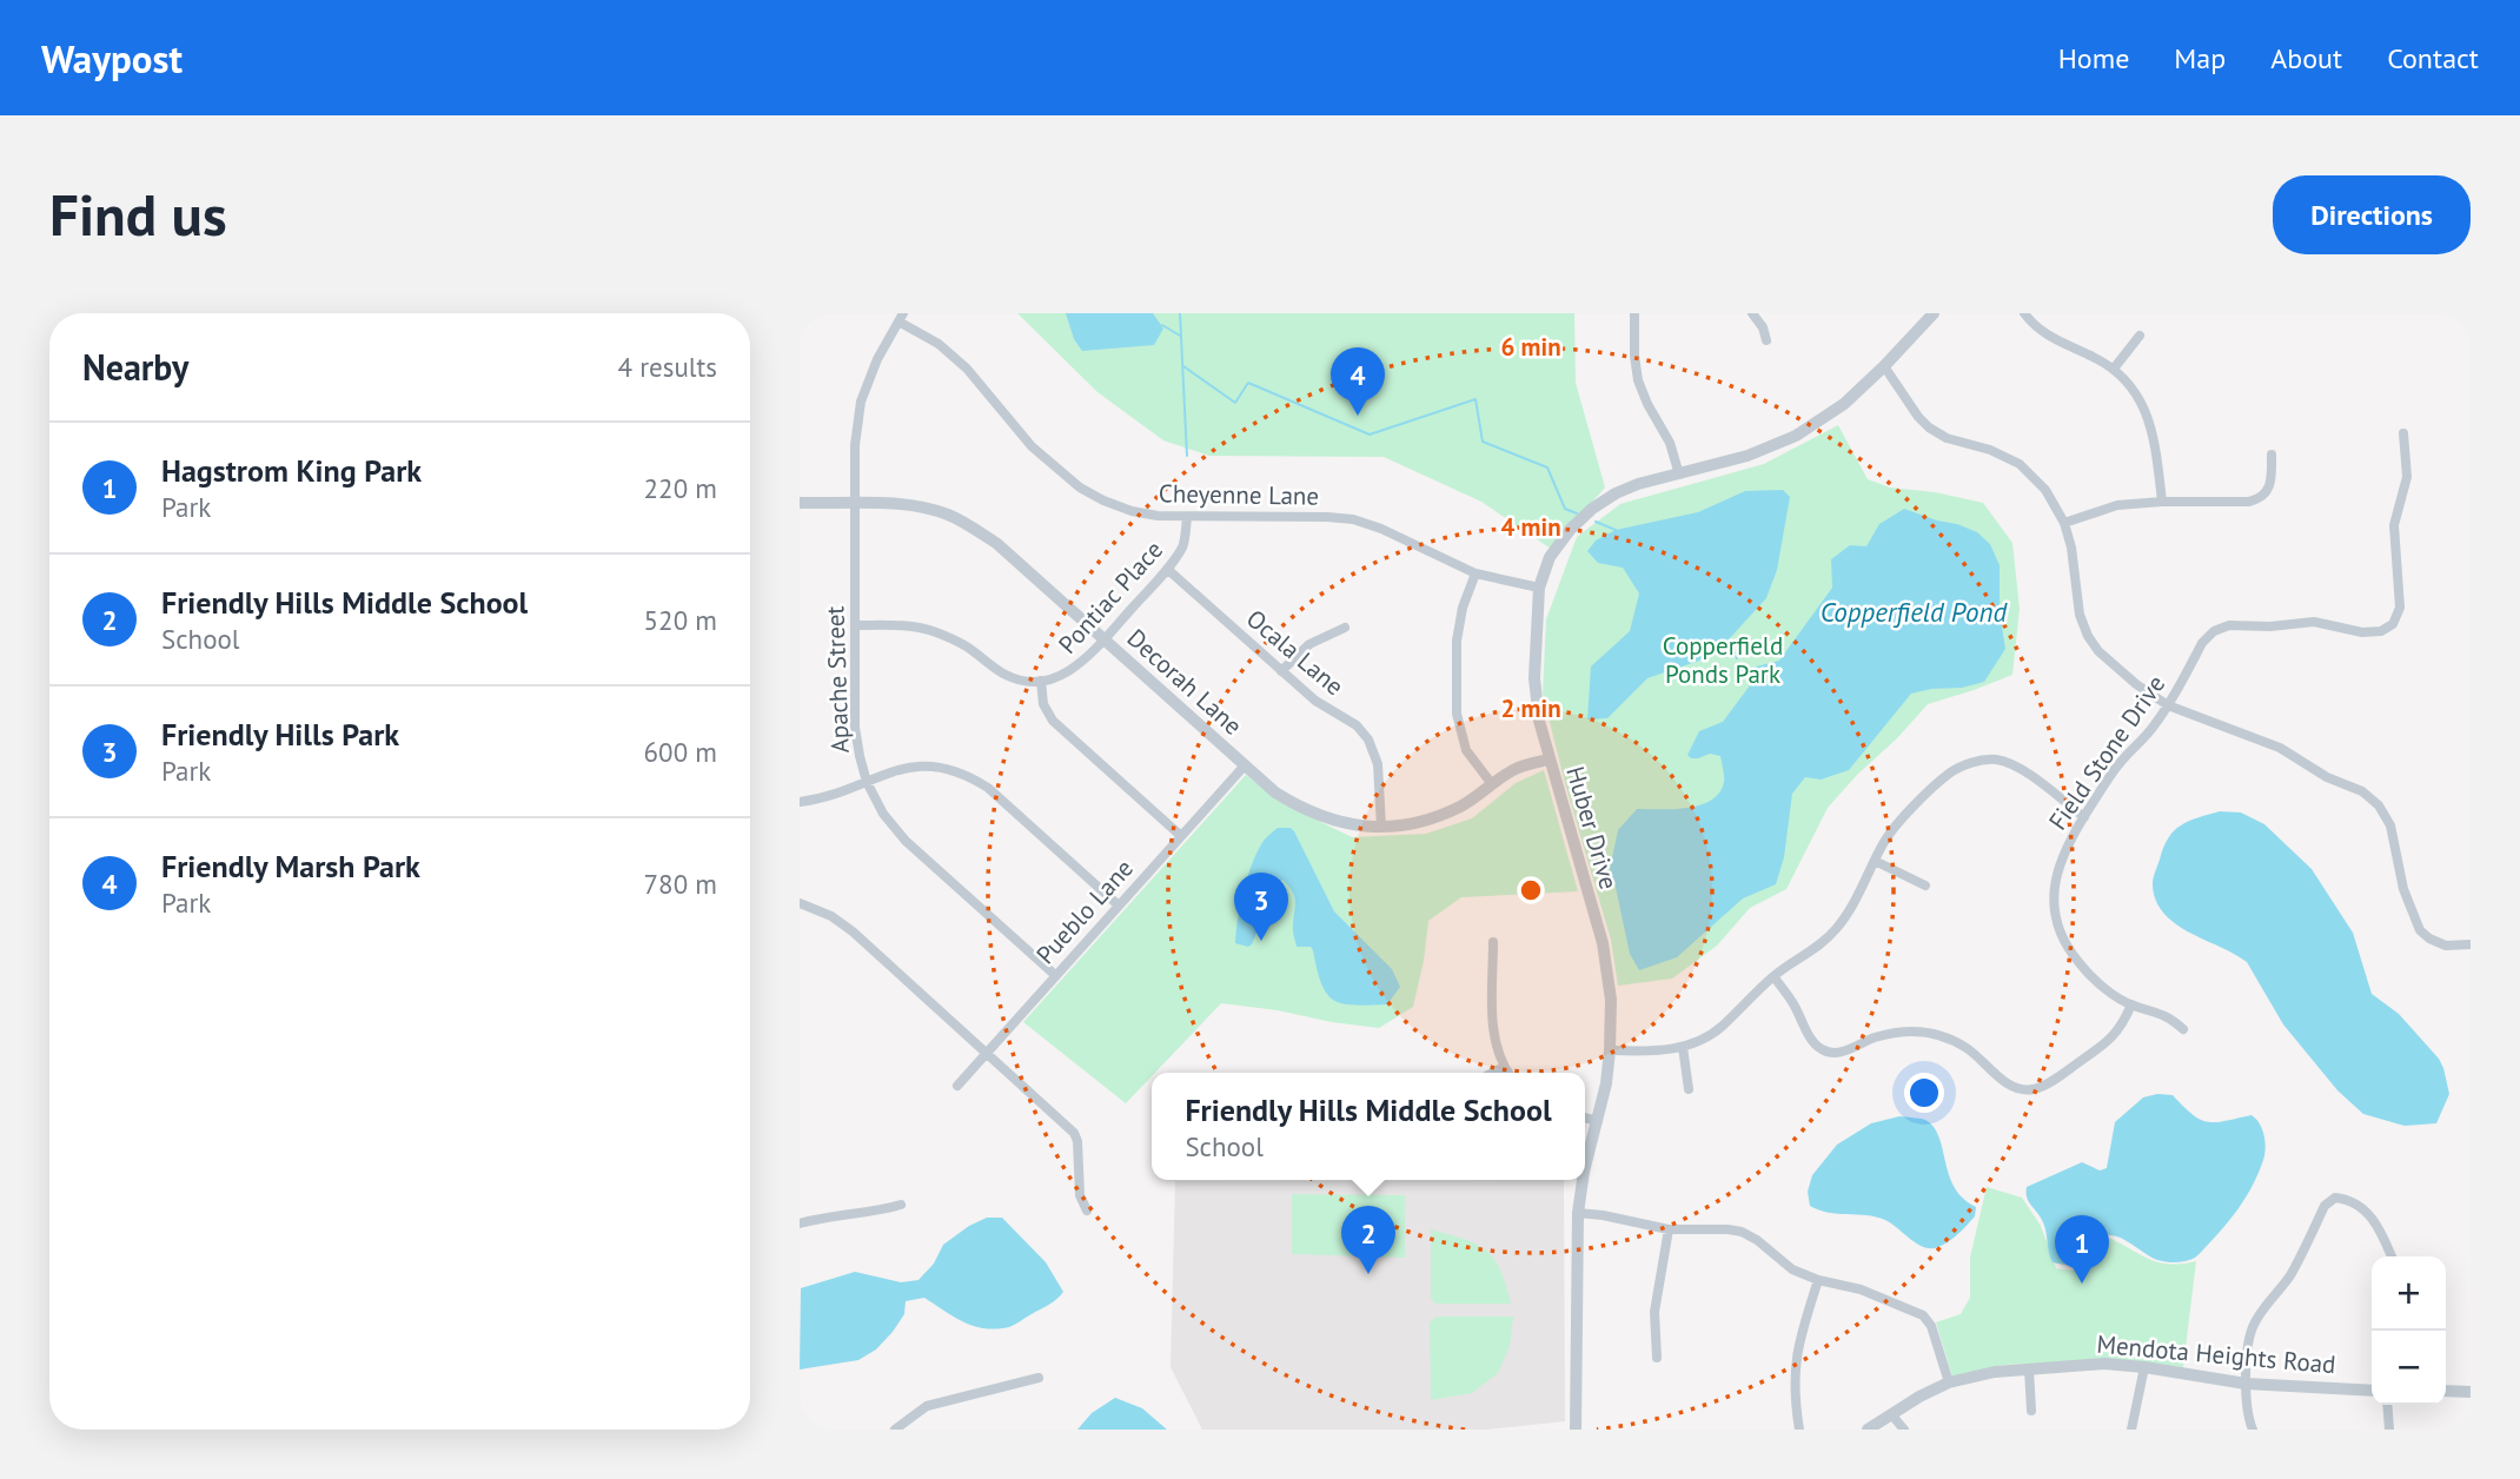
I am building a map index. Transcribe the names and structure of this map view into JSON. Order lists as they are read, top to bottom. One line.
{"streets":{"street":["Cheyenne Lane","Pontiac Place","Ocala Lane","Apache Street","Decorah Lane","Field Stone Drive","Huber Drive","Pueblo Lane","Mendota Heights Road"]},"crossings":[["Cheyenne Lane","Pontiac Place"],["Cheyenne Lane","Apache Street"],["Cheyenne Lane","Huber Drive"],["Pontiac Place","Ocala Lane"],["Pontiac Place","Decorah Lane"],["Ocala Lane","Decorah Lane"],["Apache Street","Decorah Lane"],["Apache Street","Pueblo Lane"],["Decorah Lane","Huber Drive"],["Decorah Lane","Pueblo Lane"]],"water":["Copperfield Pond"],"parks":["Copperfield Ponds Park"],"page":{"header":"Waypost","nav":["Home","Map","About","Contact"],"buttons":"Directions","title":"Find us","heading":["Nearby","4 results"],"pins":["4","3","2","1"],"list":[{"mark":"1","name":"Hagstrom King Park","note":"Park","value":"220 m"},{"mark":"2","name":"Friendly Hills Middle School","note":"School","value":"520 m"},{"mark":"3","name":"Friendly Hills Park","note":"Park","value":"600 m"},{"mark":"4","name":"Friendly Marsh Park","note":"Park","value":"780 m"}],"popup":["Friendly Hills Middle School","School"],"map_buttons":["+","−"]},"rings":["6 min","4 min","2 min"]}
